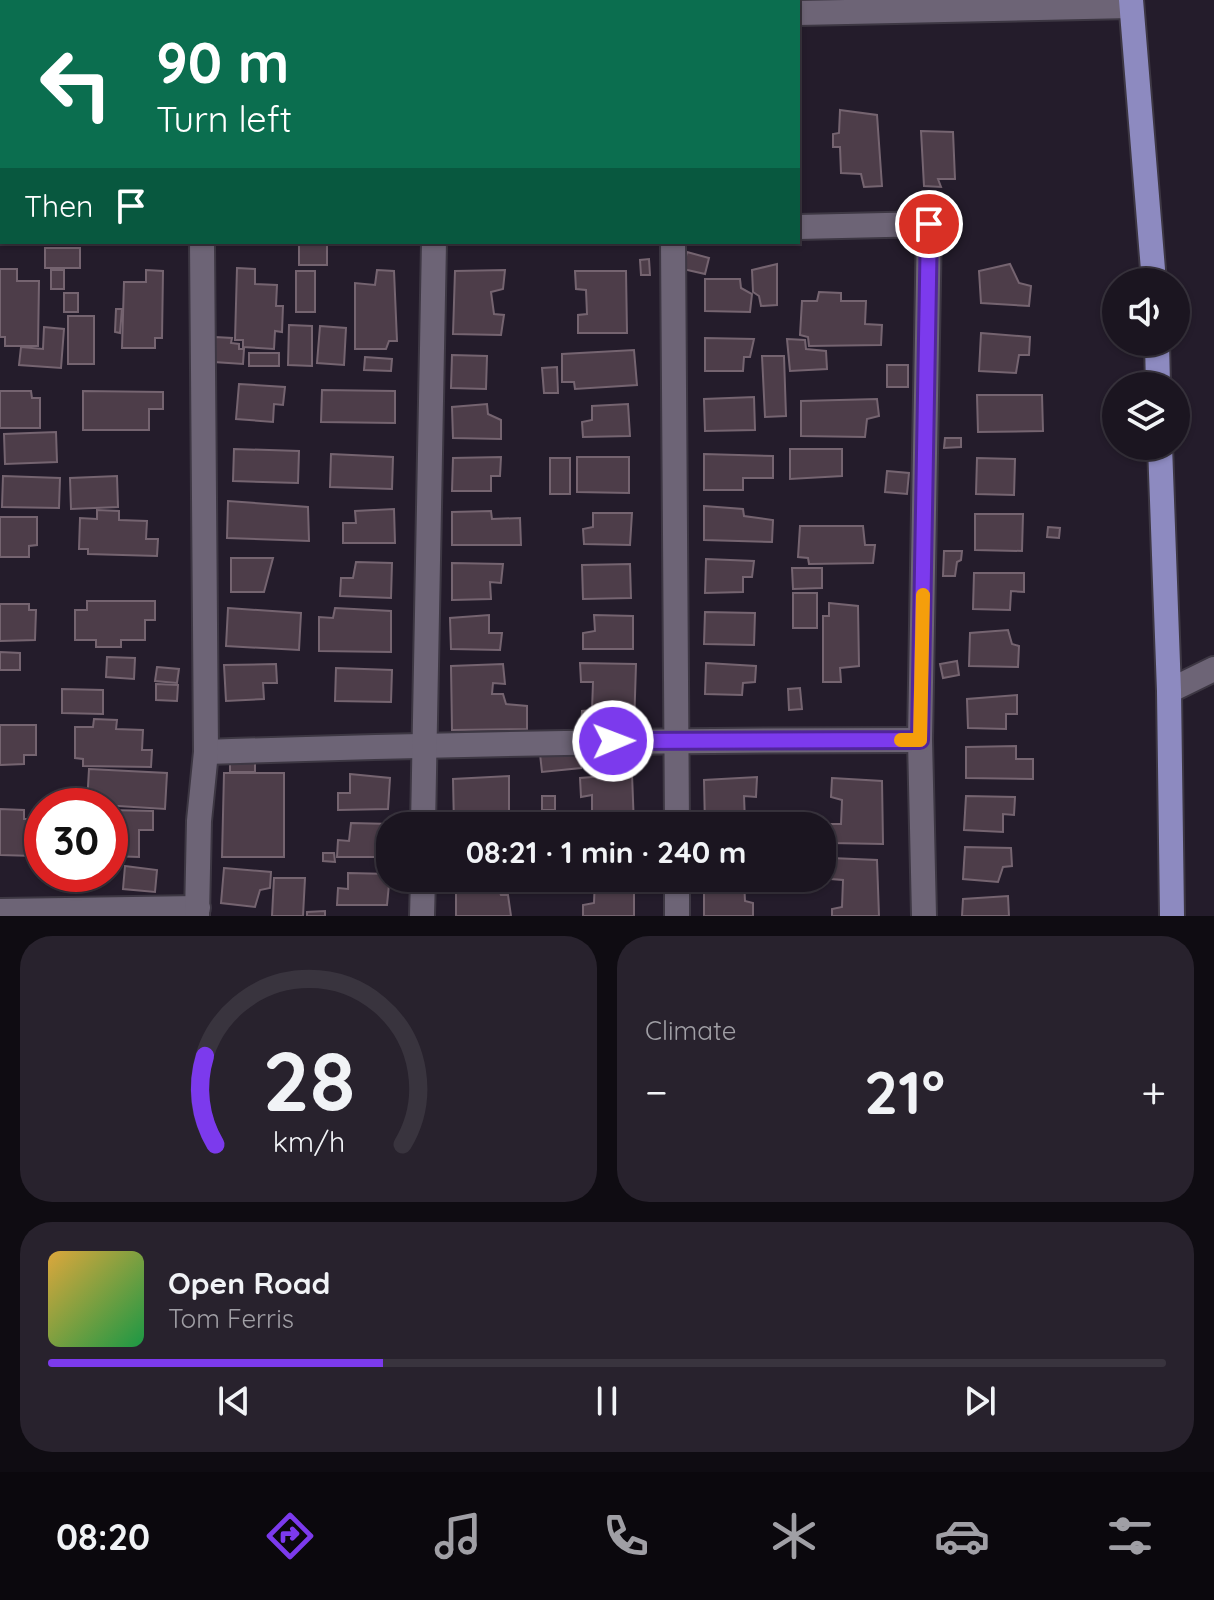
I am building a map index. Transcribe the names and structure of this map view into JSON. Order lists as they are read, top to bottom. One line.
{"page":{"turn":["90 m","Turn left"],"then":"Then","limit":"30","trip":"08:21 · 1 min · 240 m","tile":"Climate","heat":["−","21°","+"],"song":["Open Road","Tom Ferris"],"tabs":"08:20","gauge":["28","km/h"]}}
